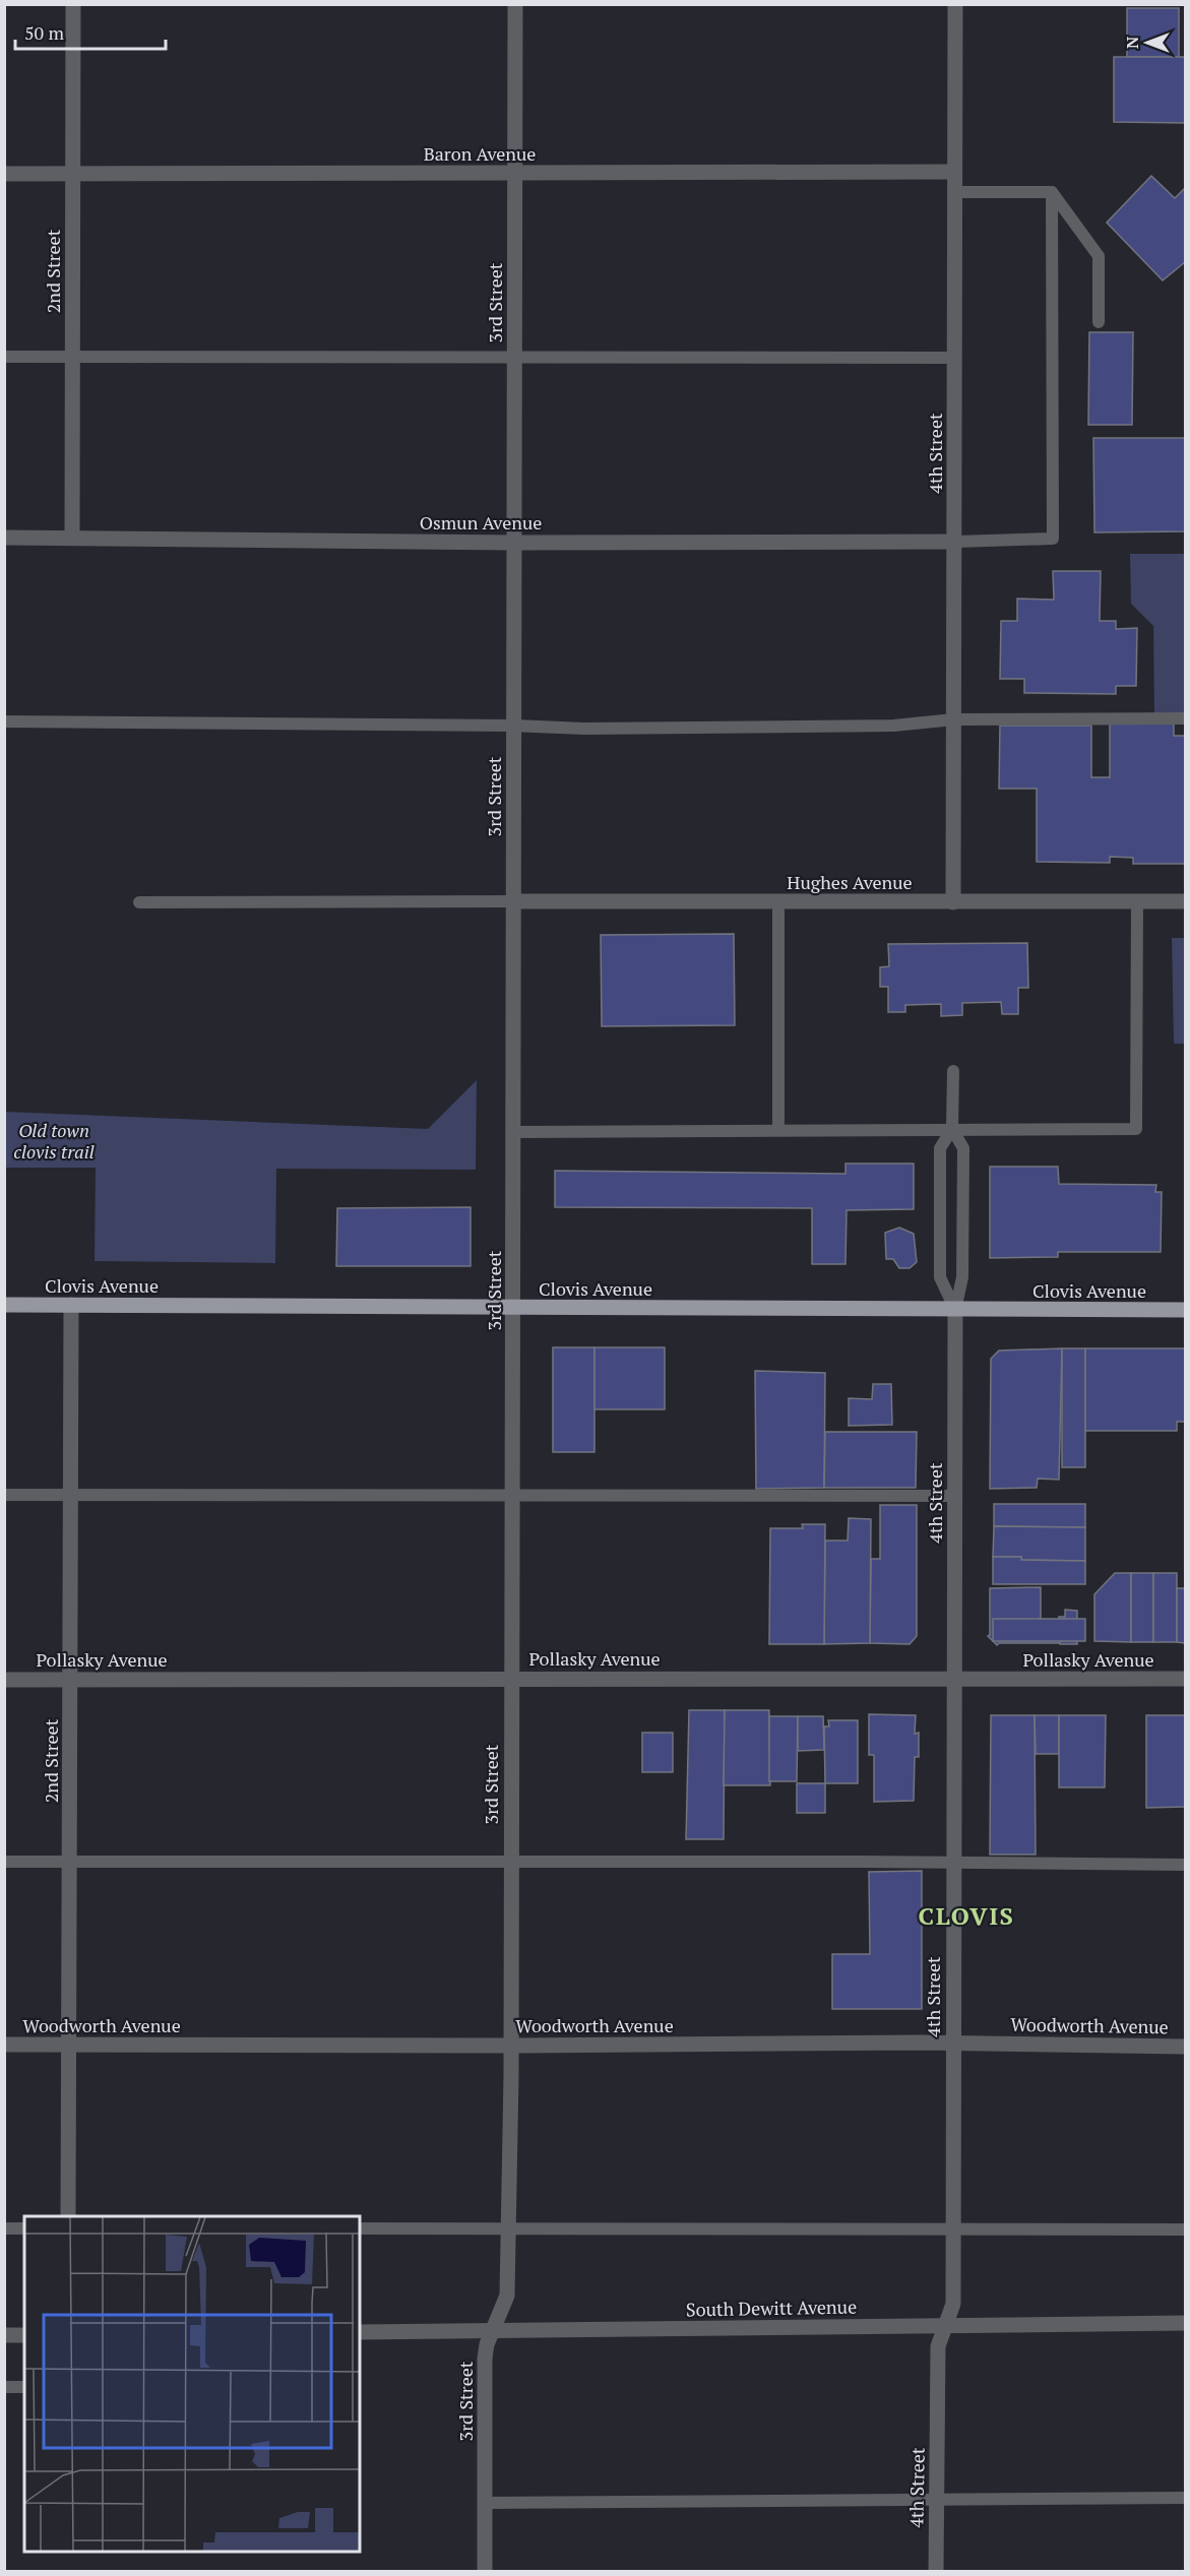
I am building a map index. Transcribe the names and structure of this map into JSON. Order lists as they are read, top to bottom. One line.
{"streets":{"main road":["Clovis Avenue"],"street":["Baron Avenue","2nd Street","3rd Street","4th Street","Osmun Avenue","Hughes Avenue","Pollasky Avenue","Woodworth Avenue","South Dewitt Avenue"]},"crossings":[["Baron Avenue","2nd Street"],["Baron Avenue","3rd Street"],["Baron Avenue","4th Street"],["2nd Street","Osmun Avenue"],["2nd Street","Clovis Avenue"],["2nd Street","Pollasky Avenue"],["2nd Street","Woodworth Avenue"],["3rd Street","Osmun Avenue"],["3rd Street","Hughes Avenue"],["3rd Street","Clovis Avenue"],["3rd Street","Pollasky Avenue"],["3rd Street","Woodworth Avenue"],["3rd Street","South Dewitt Avenue"],["4th Street","Osmun Avenue"],["4th Street","Hughes Avenue"],["4th Street","Clovis Avenue"],["4th Street","Pollasky Avenue"],["4th Street","Woodworth Avenue"],["4th Street","South Dewitt Avenue"]],"districts":["CLOVIS"],"parks":["Old town clovis trail"],"scale_bar":"50 m","north":"left"}
